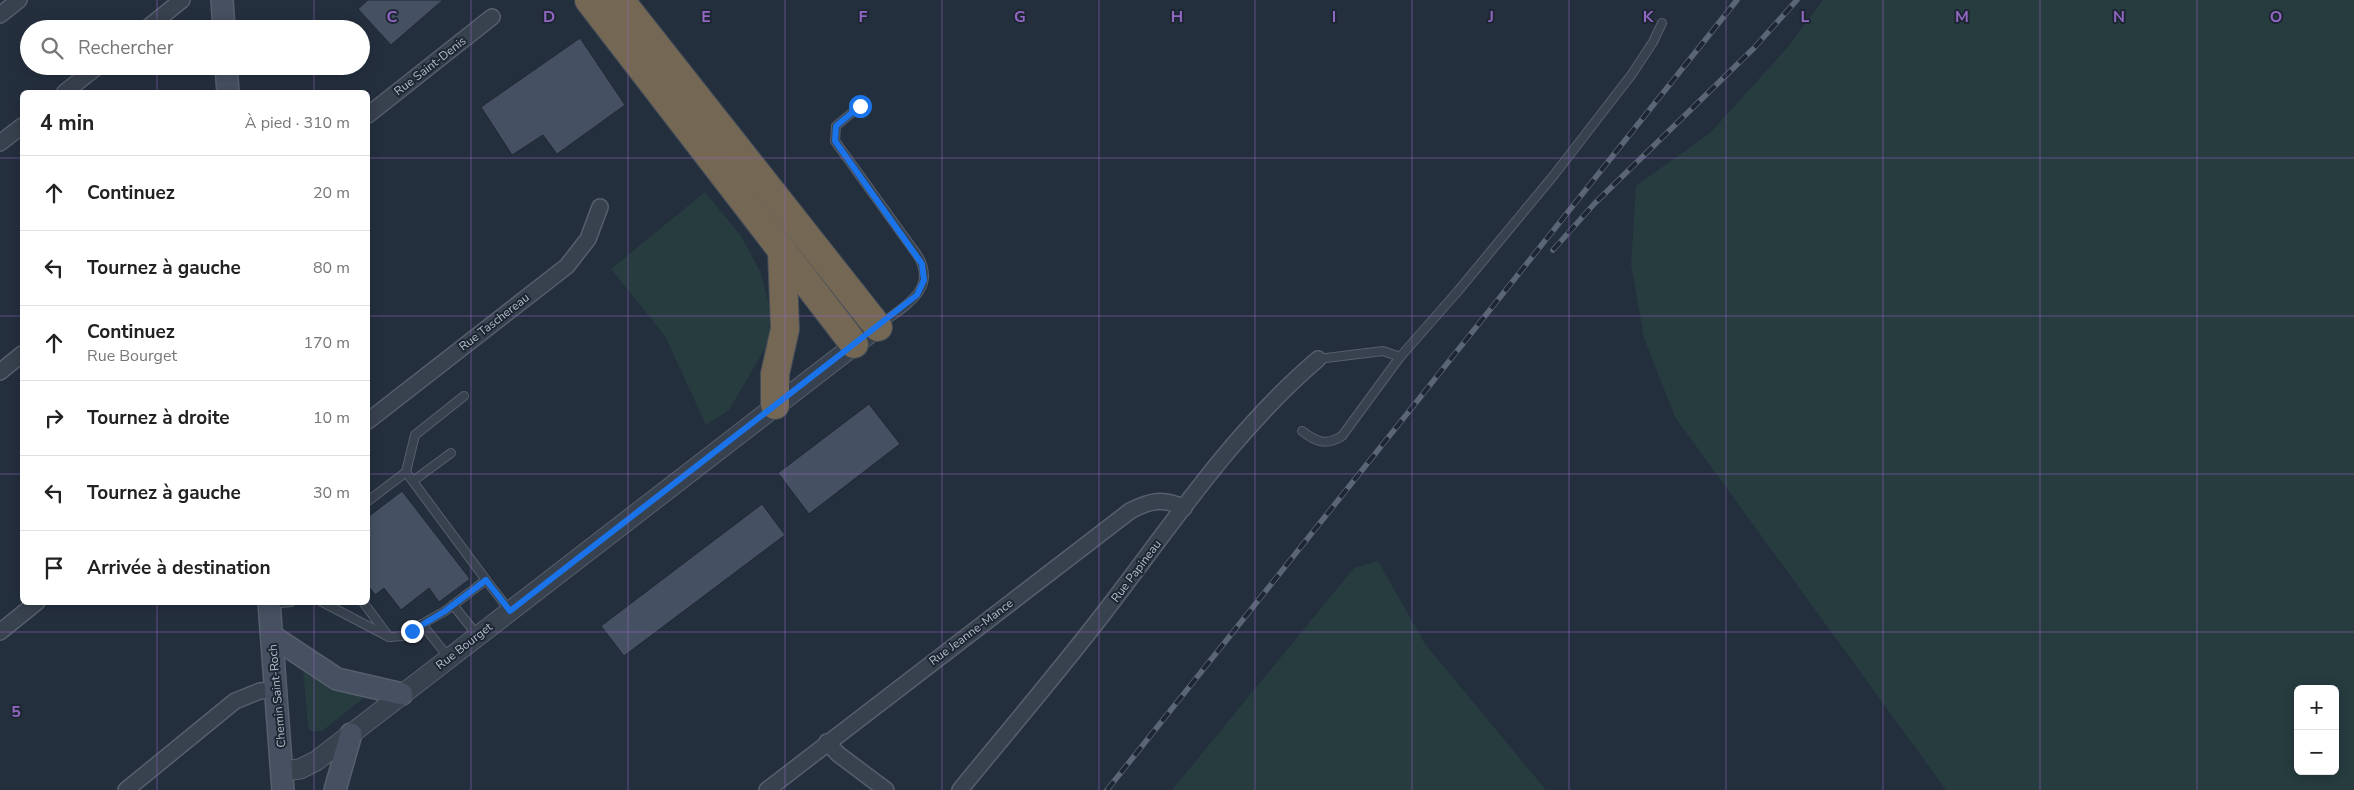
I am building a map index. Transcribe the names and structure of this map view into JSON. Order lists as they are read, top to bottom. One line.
{"streets":{"main road":["Chemin Saint-Roch"],"street":["Rue Saint-Denis","Rue Taschereau","Rue Papineau","Rue Jeanne-Mance","Rue Bourget"]},"crossings":[["Rue Papineau","Rue Jeanne-Mance"],["Rue Bourget","Chemin Saint-Roch"]],"page":{"search":"Rechercher","heading":["4 min","À pied · 310 m"],"list":[["Continuez","20 m"],["Tournez à gauche","80 m"],["Continuez","Rue Bourget","170 m"],["Tournez à droite","10 m"],["Tournez à gauche","30 m"],"Arrivée à destination"],"map_buttons":["+","−"]},"grid":{"columns":["C","D","E","F","G","H","I","J","K","L","M","N","O"],"rows":["5"]}}
